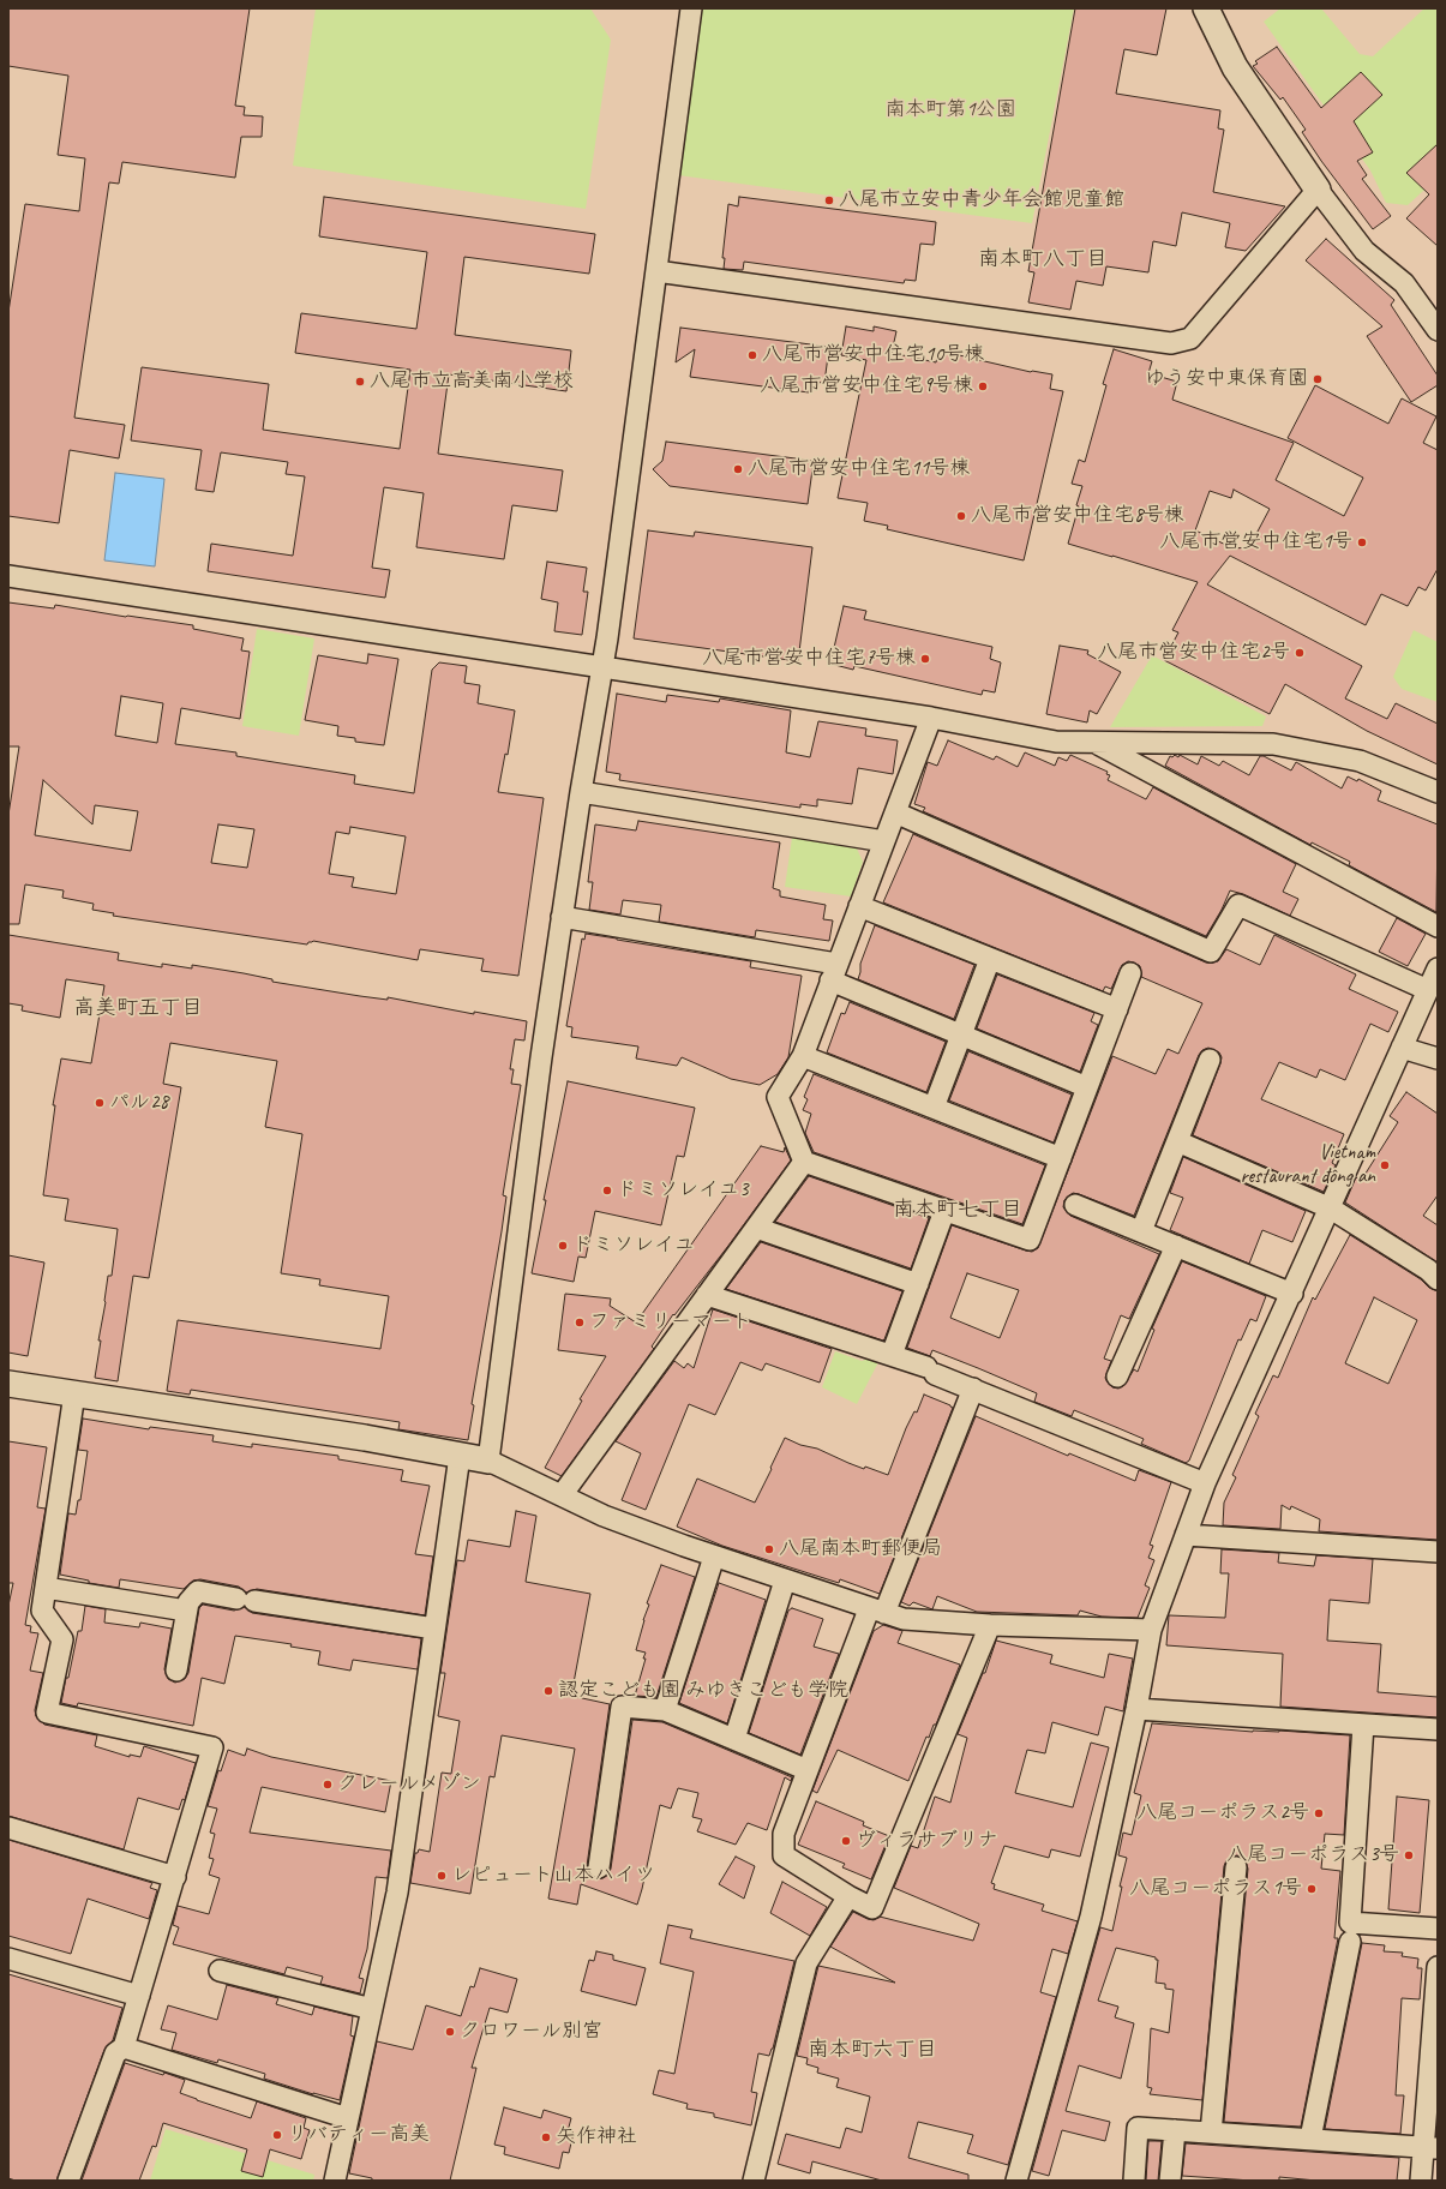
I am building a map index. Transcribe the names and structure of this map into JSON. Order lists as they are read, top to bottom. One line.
{"districts":["南本町八丁目","高美町五丁目","南本町七丁目","南本町六丁目"],"parks":["南本町第1公園"],"places":["八尾市立安中青少年会館児童館","八尾市営安中住宅10号棟","ゆう安中東保育園","八尾市立高美南小学校","八尾市営安中住宅9号棟","八尾市営安中住宅11号棟","八尾市営安中住宅8号棟","八尾市営安中住宅1号","八尾市営安中住宅2号","八尾市営安中住宅7号棟","パル28","Vietnam restaurant đông an","ドミソレイユ3","ドミソレイユ","ファミリーマート","八尾南本町郵便局","認定こども園 みゆきこども学院","クレールメゾン","八尾コーポラス2号","ヴィラサブリナ","八尾コーポラス3号","レピュート山本ハイツ","八尾コーポラス1号","クロワール別宮","リバティー高美","矢作神社"]}
